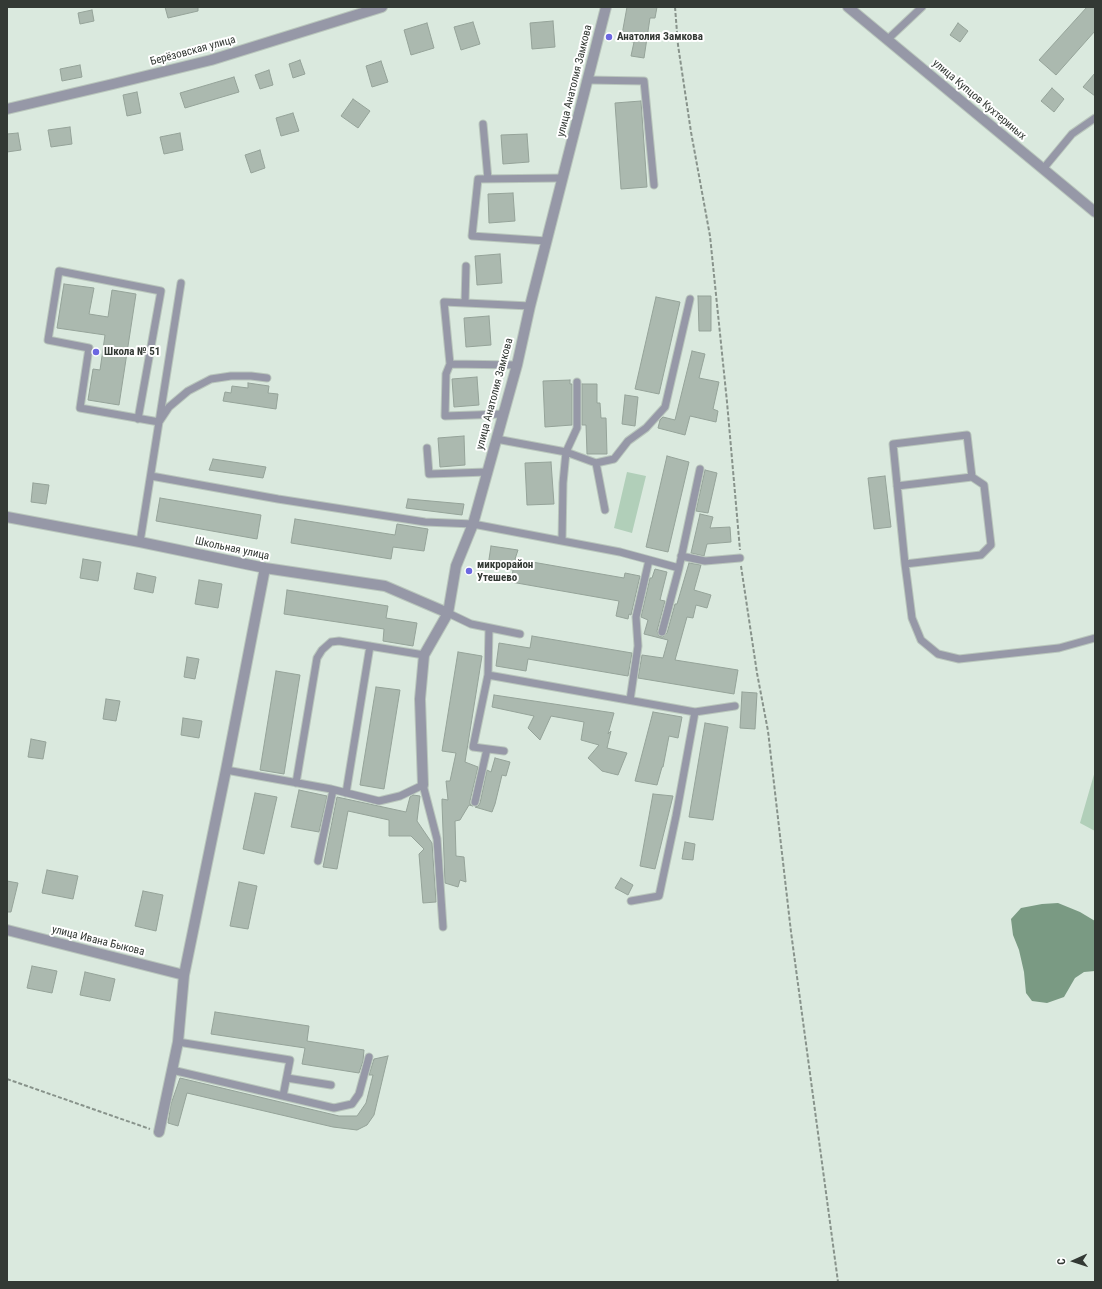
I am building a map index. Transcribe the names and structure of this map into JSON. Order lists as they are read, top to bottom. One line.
{"streets":{"street":["Берёзовская улица","улица Анатолия Замкова","улица Купцов Кухтериных","Школьная улица","улица Ивана Быкова"]},"crossings":[["улица Анатолия Замкова","Школьная улица"]],"places":["Анатолия Замкова","Школа № 51","микрорайон Утешево"],"north":"left"}
